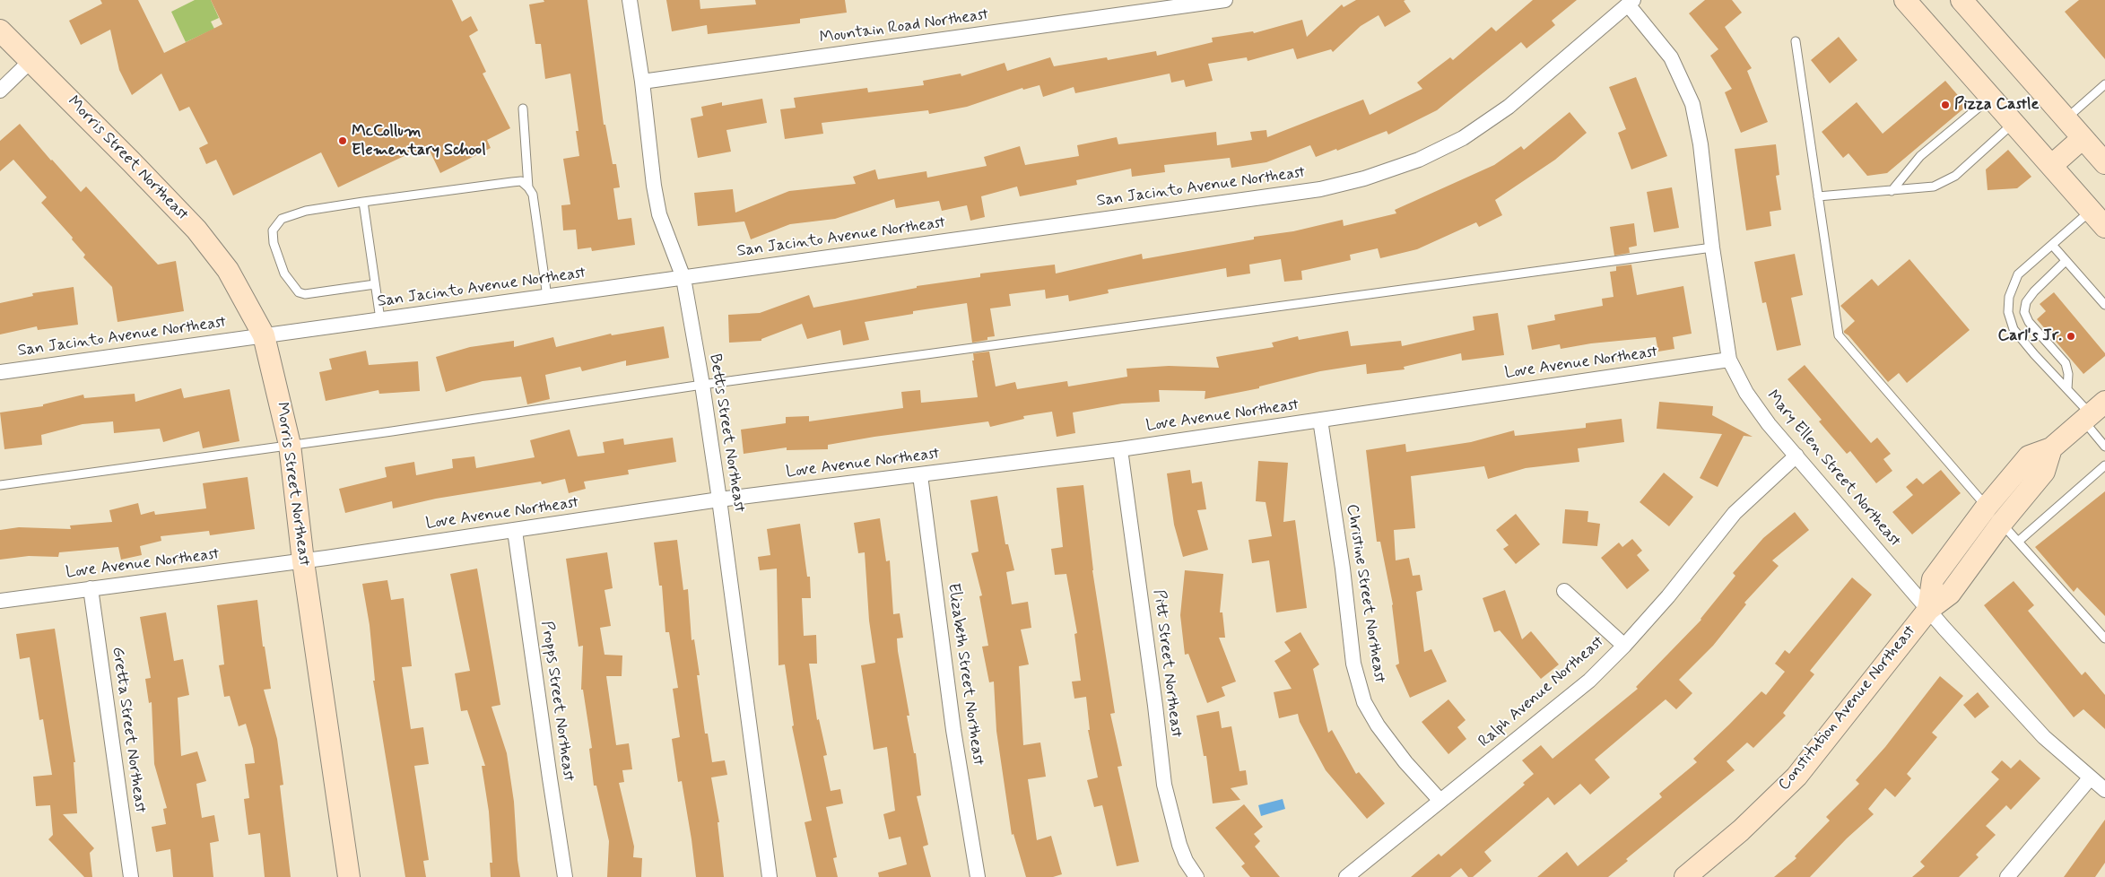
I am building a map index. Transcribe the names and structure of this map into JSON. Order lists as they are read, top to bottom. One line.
{"streets":{"street":["Mountain Road Northeast","Morris Street Northeast","San Jacinto Avenue Northeast","Love Avenue Northeast","Betts Street Northeast","Mary Ellen Street Northeast","Christine Street Northeast","Pitt Street Northeast","Elizabeth Street Northeast","Ralph Avenue Northeast","Propps Street Northeast","Constitution Avenue Northeast","Gretta Street Northeast"]},"crossings":[["Mountain Road Northeast","Betts Street Northeast"],["Morris Street Northeast","San Jacinto Avenue Northeast"],["Morris Street Northeast","Love Avenue Northeast"],["San Jacinto Avenue Northeast","Betts Street Northeast"],["San Jacinto Avenue Northeast","Mary Ellen Street Northeast"],["Love Avenue Northeast","Betts Street Northeast"],["Love Avenue Northeast","Mary Ellen Street Northeast"],["Love Avenue Northeast","Christine Street Northeast"],["Love Avenue Northeast","Pitt Street Northeast"],["Love Avenue Northeast","Elizabeth Street Northeast"],["Love Avenue Northeast","Propps Street Northeast"],["Love Avenue Northeast","Gretta Street Northeast"],["Mary Ellen Street Northeast","Ralph Avenue Northeast"],["Mary Ellen Street Northeast","Constitution Avenue Northeast"],["Christine Street Northeast","Ralph Avenue Northeast"]],"places":["Pizza Castle","McCollum Elementary School","Carl's Jr."]}
